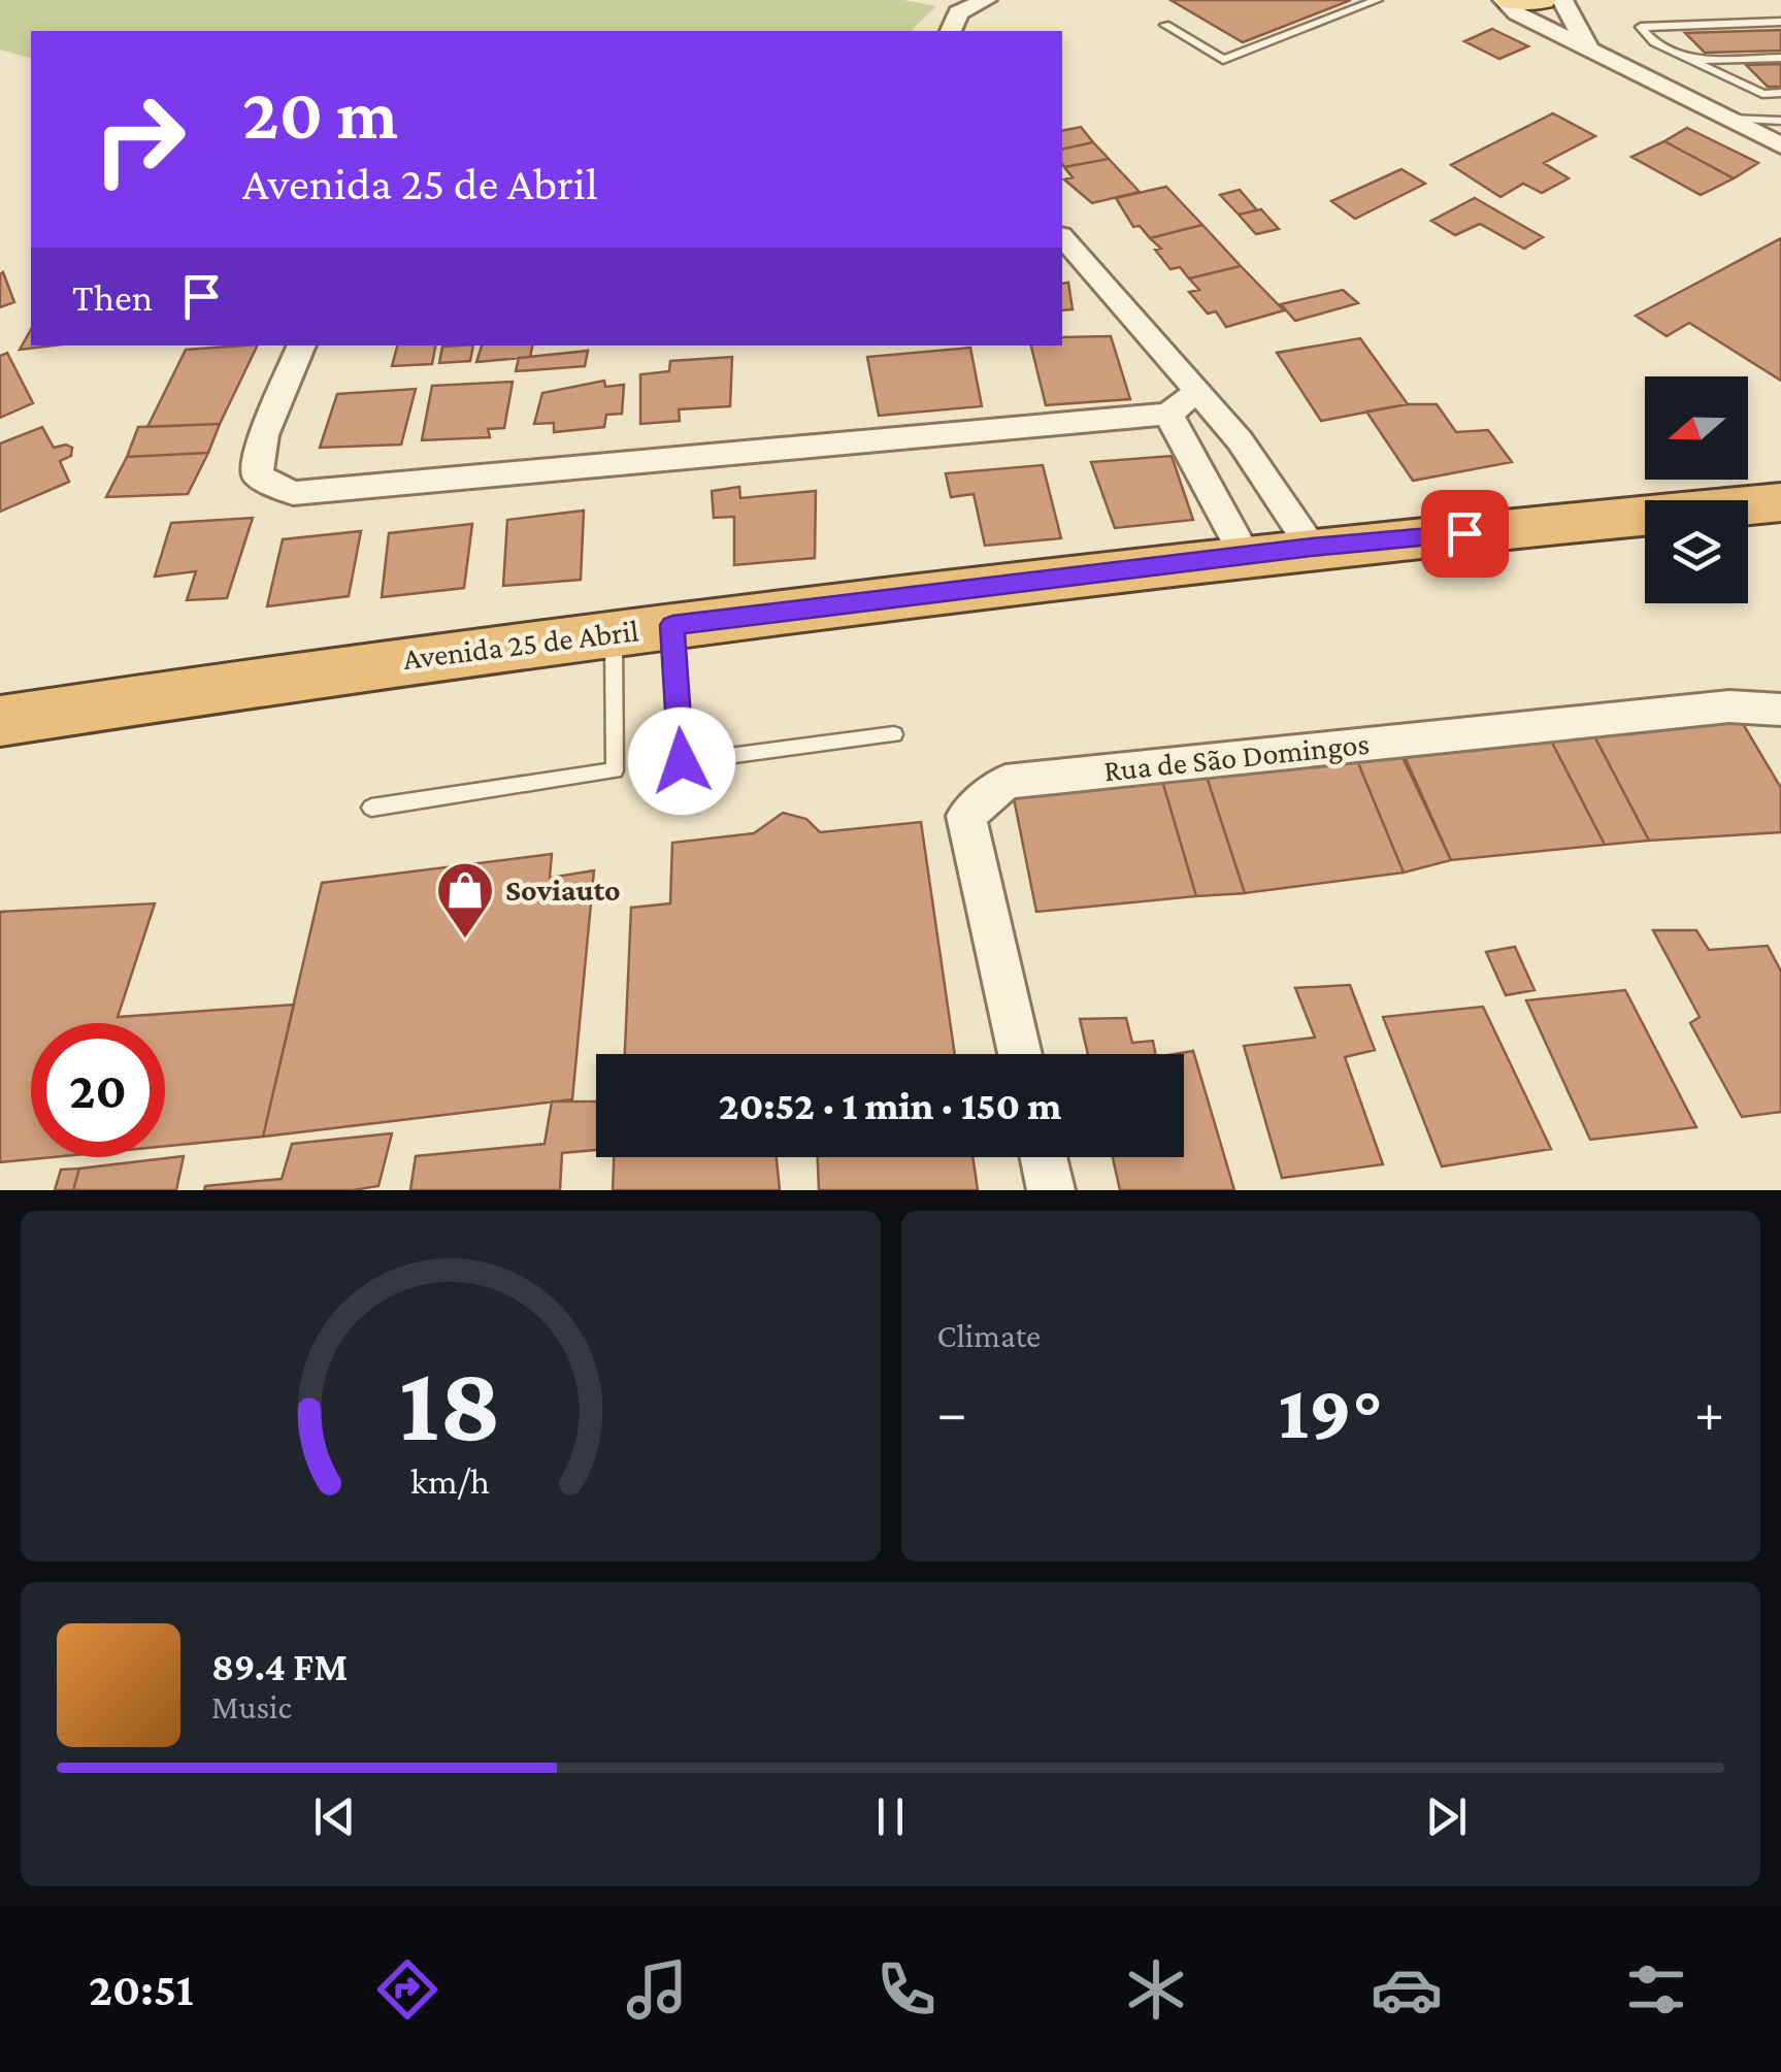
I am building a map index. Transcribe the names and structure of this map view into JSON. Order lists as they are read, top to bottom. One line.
{"streets":{"highway":["Avenida 25 de Abril"],"street":["Rua de São Domingos"]},"places":{"shop":["Soviauto"]},"north":"left","page":{"turn":["20 m","Avenida 25 de Abril"],"then":"Then","limit":"20","trip":"20:52 · 1 min · 150 m","tile":"Climate","heat":["−","19°","+"],"song":["89.4 FM","Music"],"tabs":"20:51","gauge":["18","km/h"]}}
